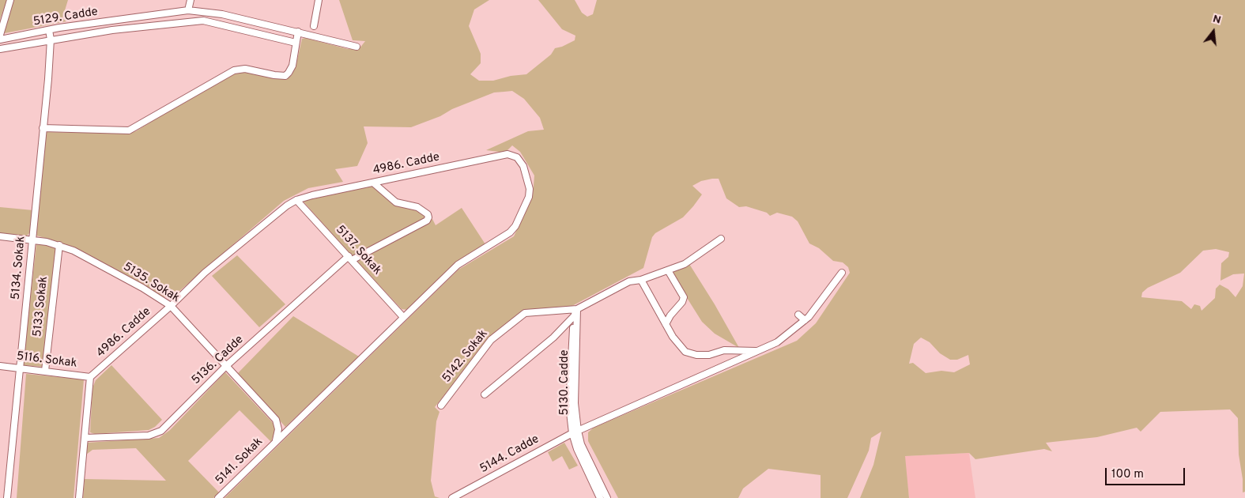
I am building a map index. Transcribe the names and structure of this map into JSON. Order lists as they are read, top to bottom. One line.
{"streets":{"street":["5129. Cadde","4986. Cadde","5137. Sokak","5134. Sokak","5135. Sokak","5133 Sokak","5142. Sokak","5116. Sokak","5136. Cadde","5130. Cadde","5144. Cadde","5141. Sokak"]},"crossings":[["5129. Cadde","5134. Sokak"],["4986. Cadde","5137. Sokak"],["4986. Cadde","5135. Sokak"],["4986. Cadde","5116. Sokak"],["4986. Cadde","5136. Cadde"],["4986. Cadde","5141. Sokak"],["5137. Sokak","5136. Cadde"],["5134. Sokak","5135. Sokak"],["5134. Sokak","5116. Sokak"],["5135. Sokak","5133 Sokak"],["5135. Sokak","5136. Cadde"],["5135. Sokak","5141. Sokak"],["5133 Sokak","5116. Sokak"],["5142. Sokak","5130. Cadde"],["5130. Cadde","5144. Cadde"]],"scale_bar":"100 m","north":"top"}
